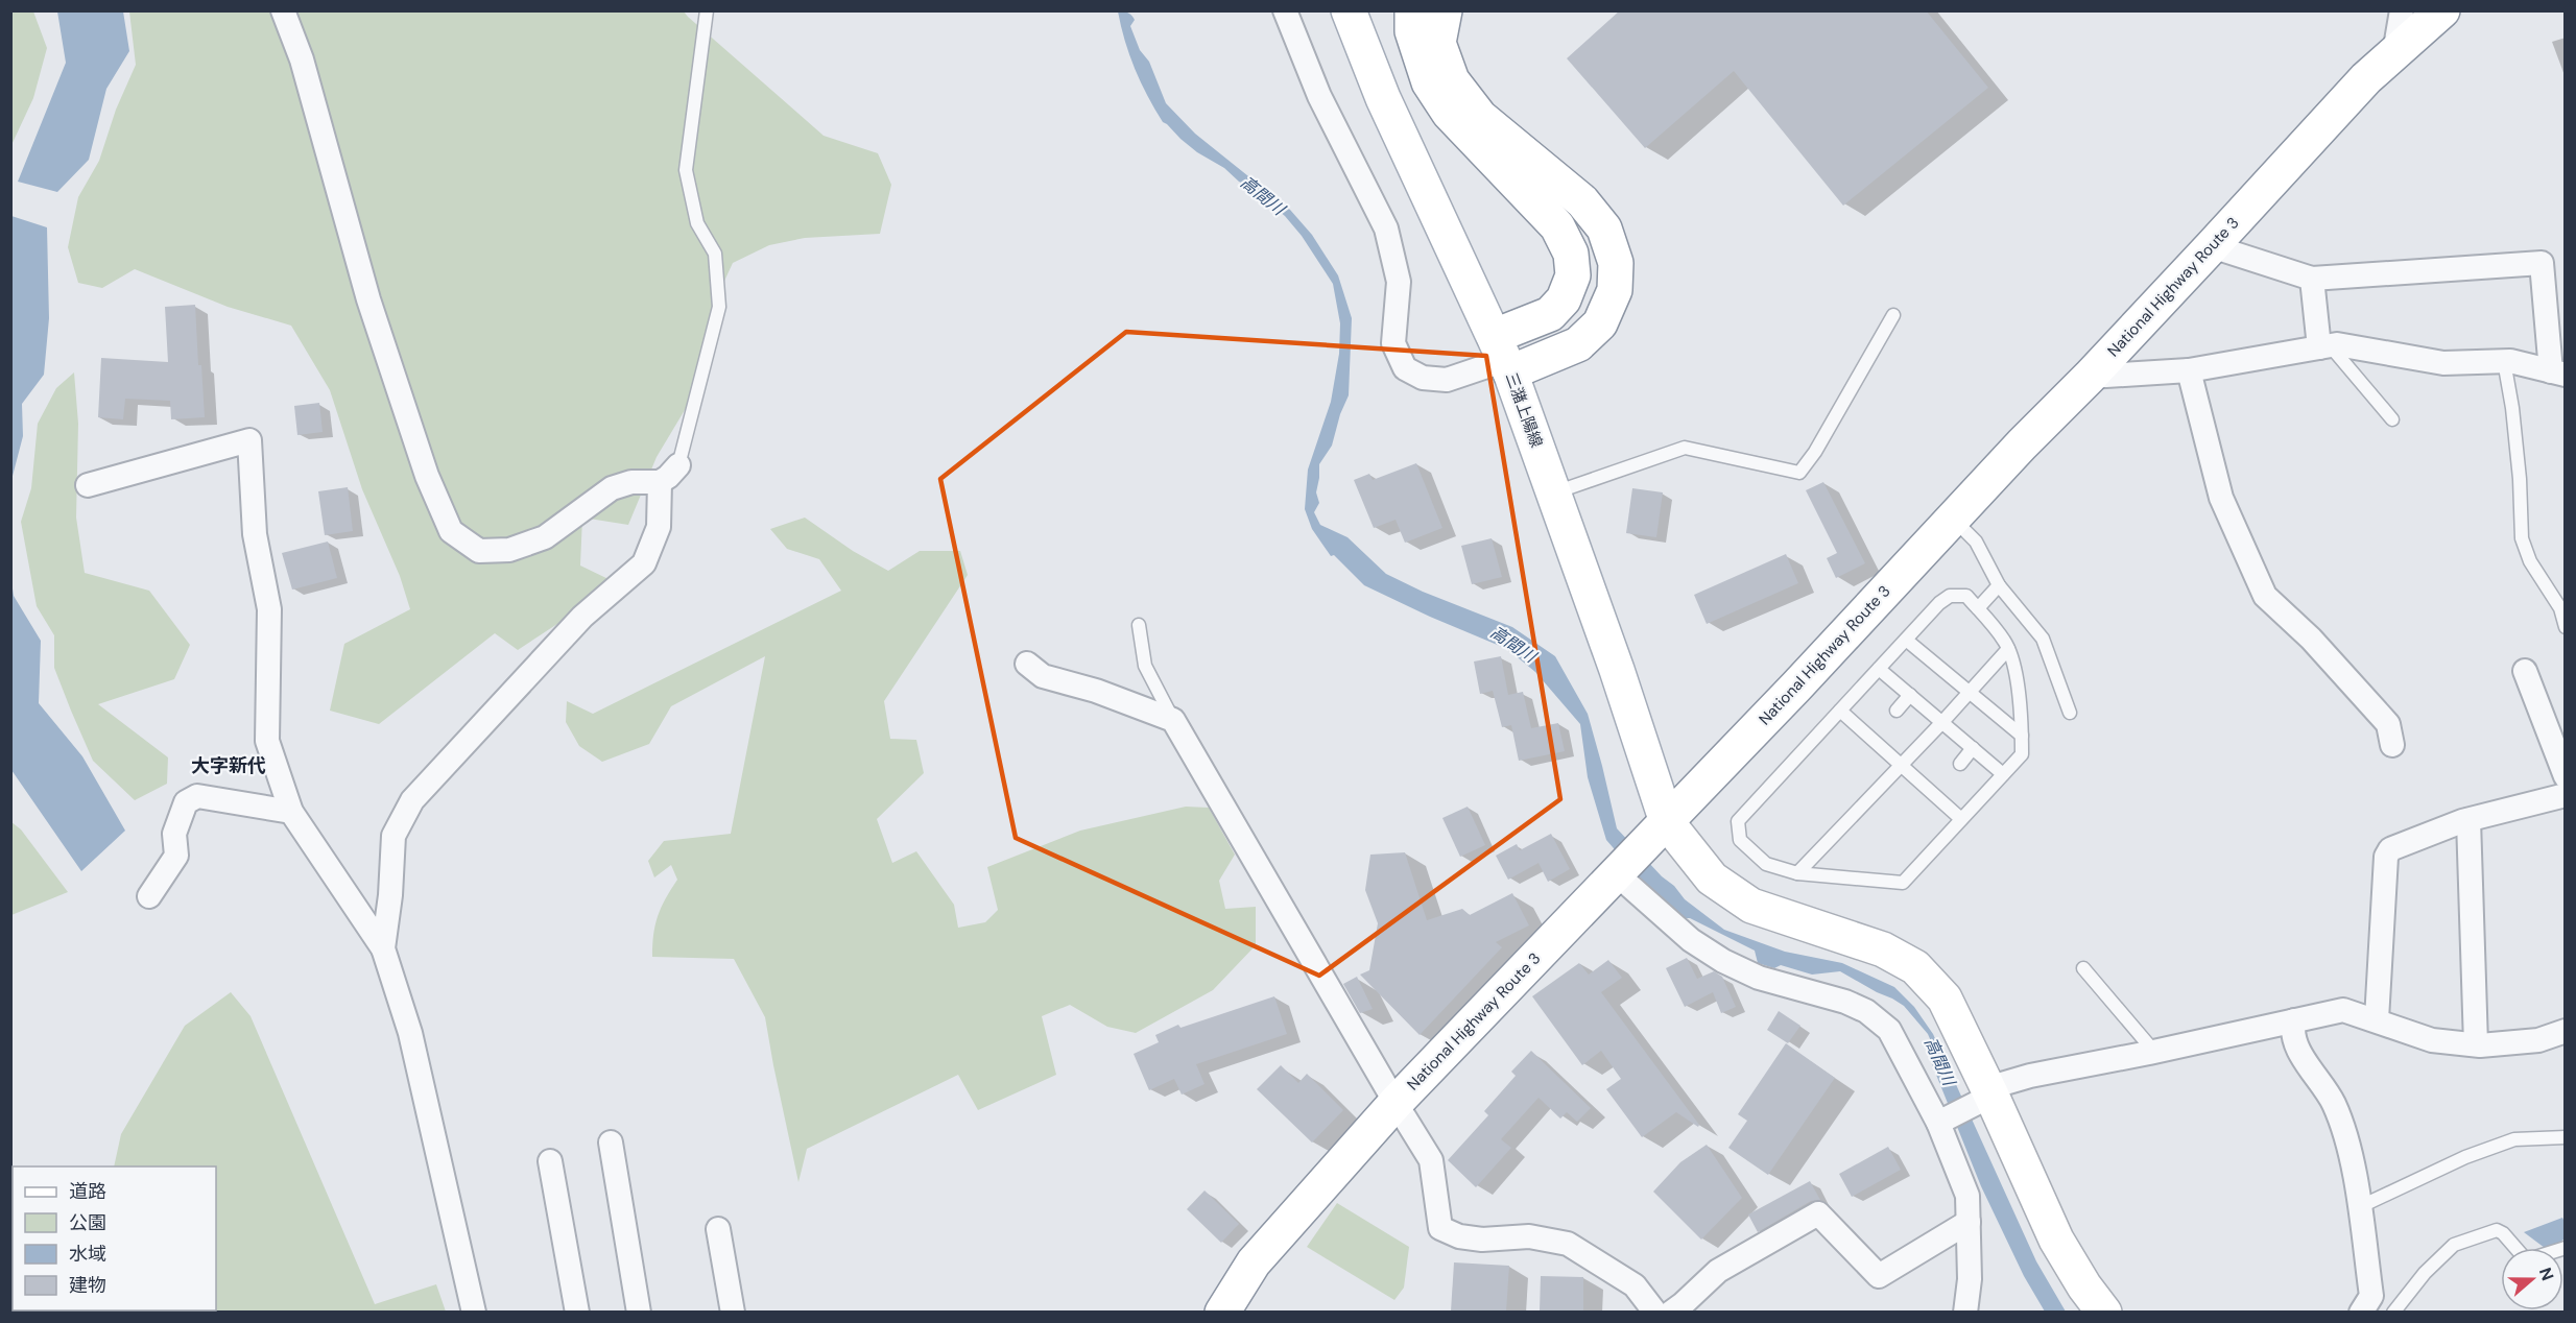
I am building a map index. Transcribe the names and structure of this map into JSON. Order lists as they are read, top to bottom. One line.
{"streets":{"main road":["National Highway Route 3","三潴上陽線"]},"crossings":[["National Highway Route 3","三潴上陽線"]],"districts":["大字新代"],"water":["高間川"],"legend":["道路","公園","水域","建物"],"north":"right"}
